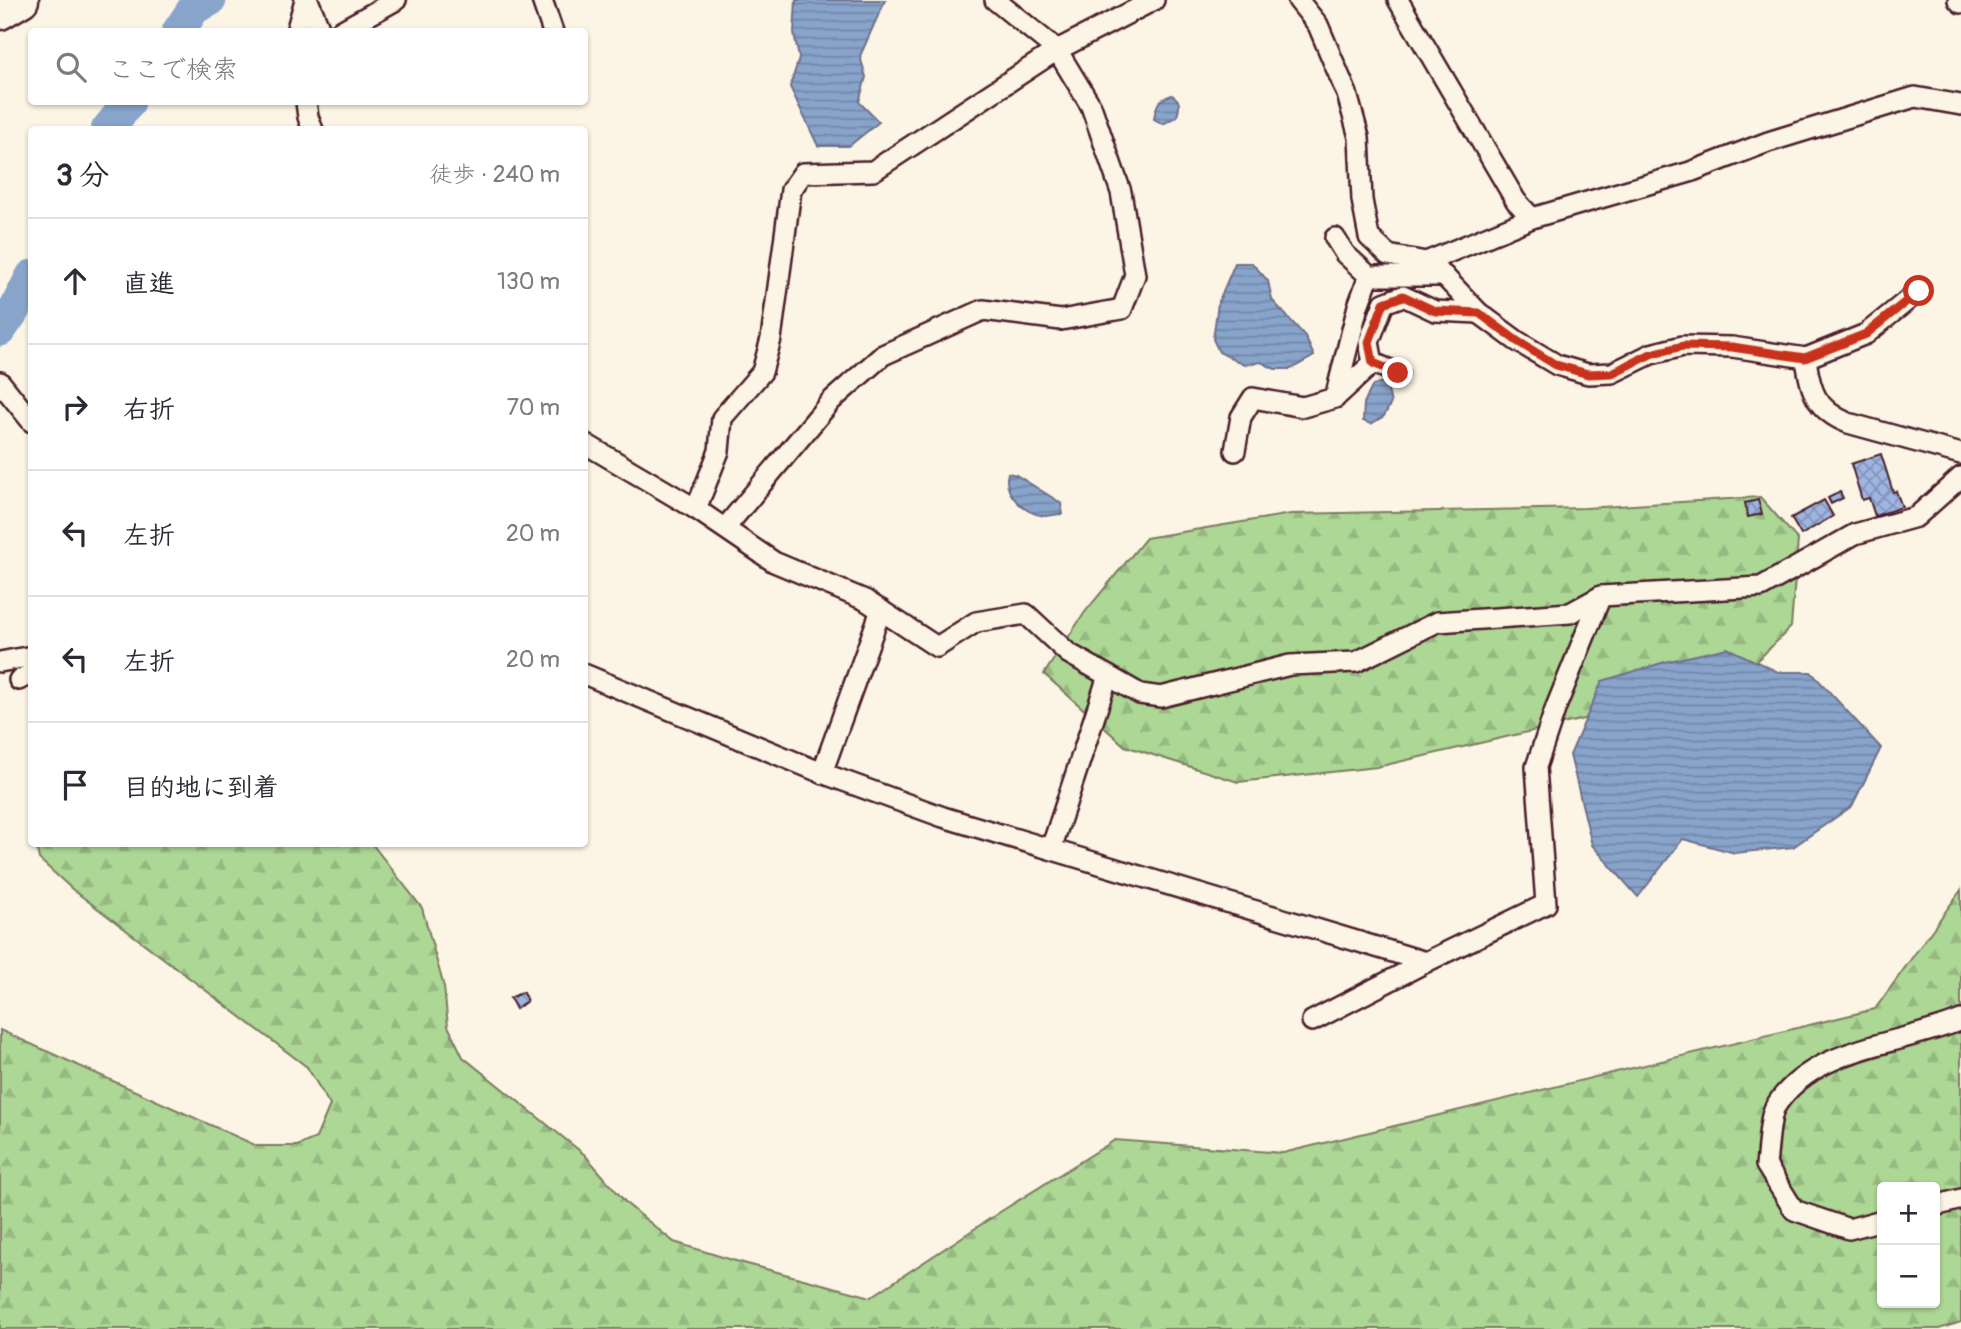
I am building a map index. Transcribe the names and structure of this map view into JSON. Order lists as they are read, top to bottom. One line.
{"page":{"search":"ここで検索","heading":["3 分","徒歩 · 240 m"],"list":[["直進","130 m"],["右折","70 m"],["左折","20 m"],["左折","20 m"],"目的地に到着"],"map_buttons":["+","−"]}}
